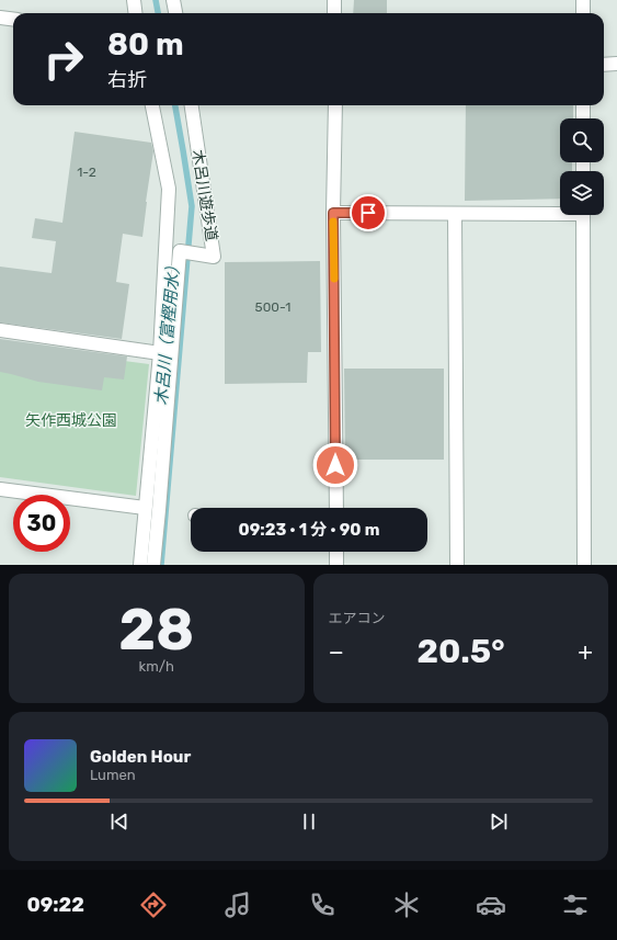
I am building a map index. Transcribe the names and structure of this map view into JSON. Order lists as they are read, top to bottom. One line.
{"streets":{"street":["木呂川遊歩道"]},"water":["木呂川（富樫用水）"],"parks":["矢作西城公園"],"house_numbers":["1-2","500-1"],"page":{"turn":["80 m","右折"],"limit":"30","trip":"09:23 · 1 分 · 90 m","tile":[["28","km/h"],"エアコン"],"heat":["−","20.5°","+"],"song":["Golden Hour","Lumen"],"tabs":"09:22"}}
